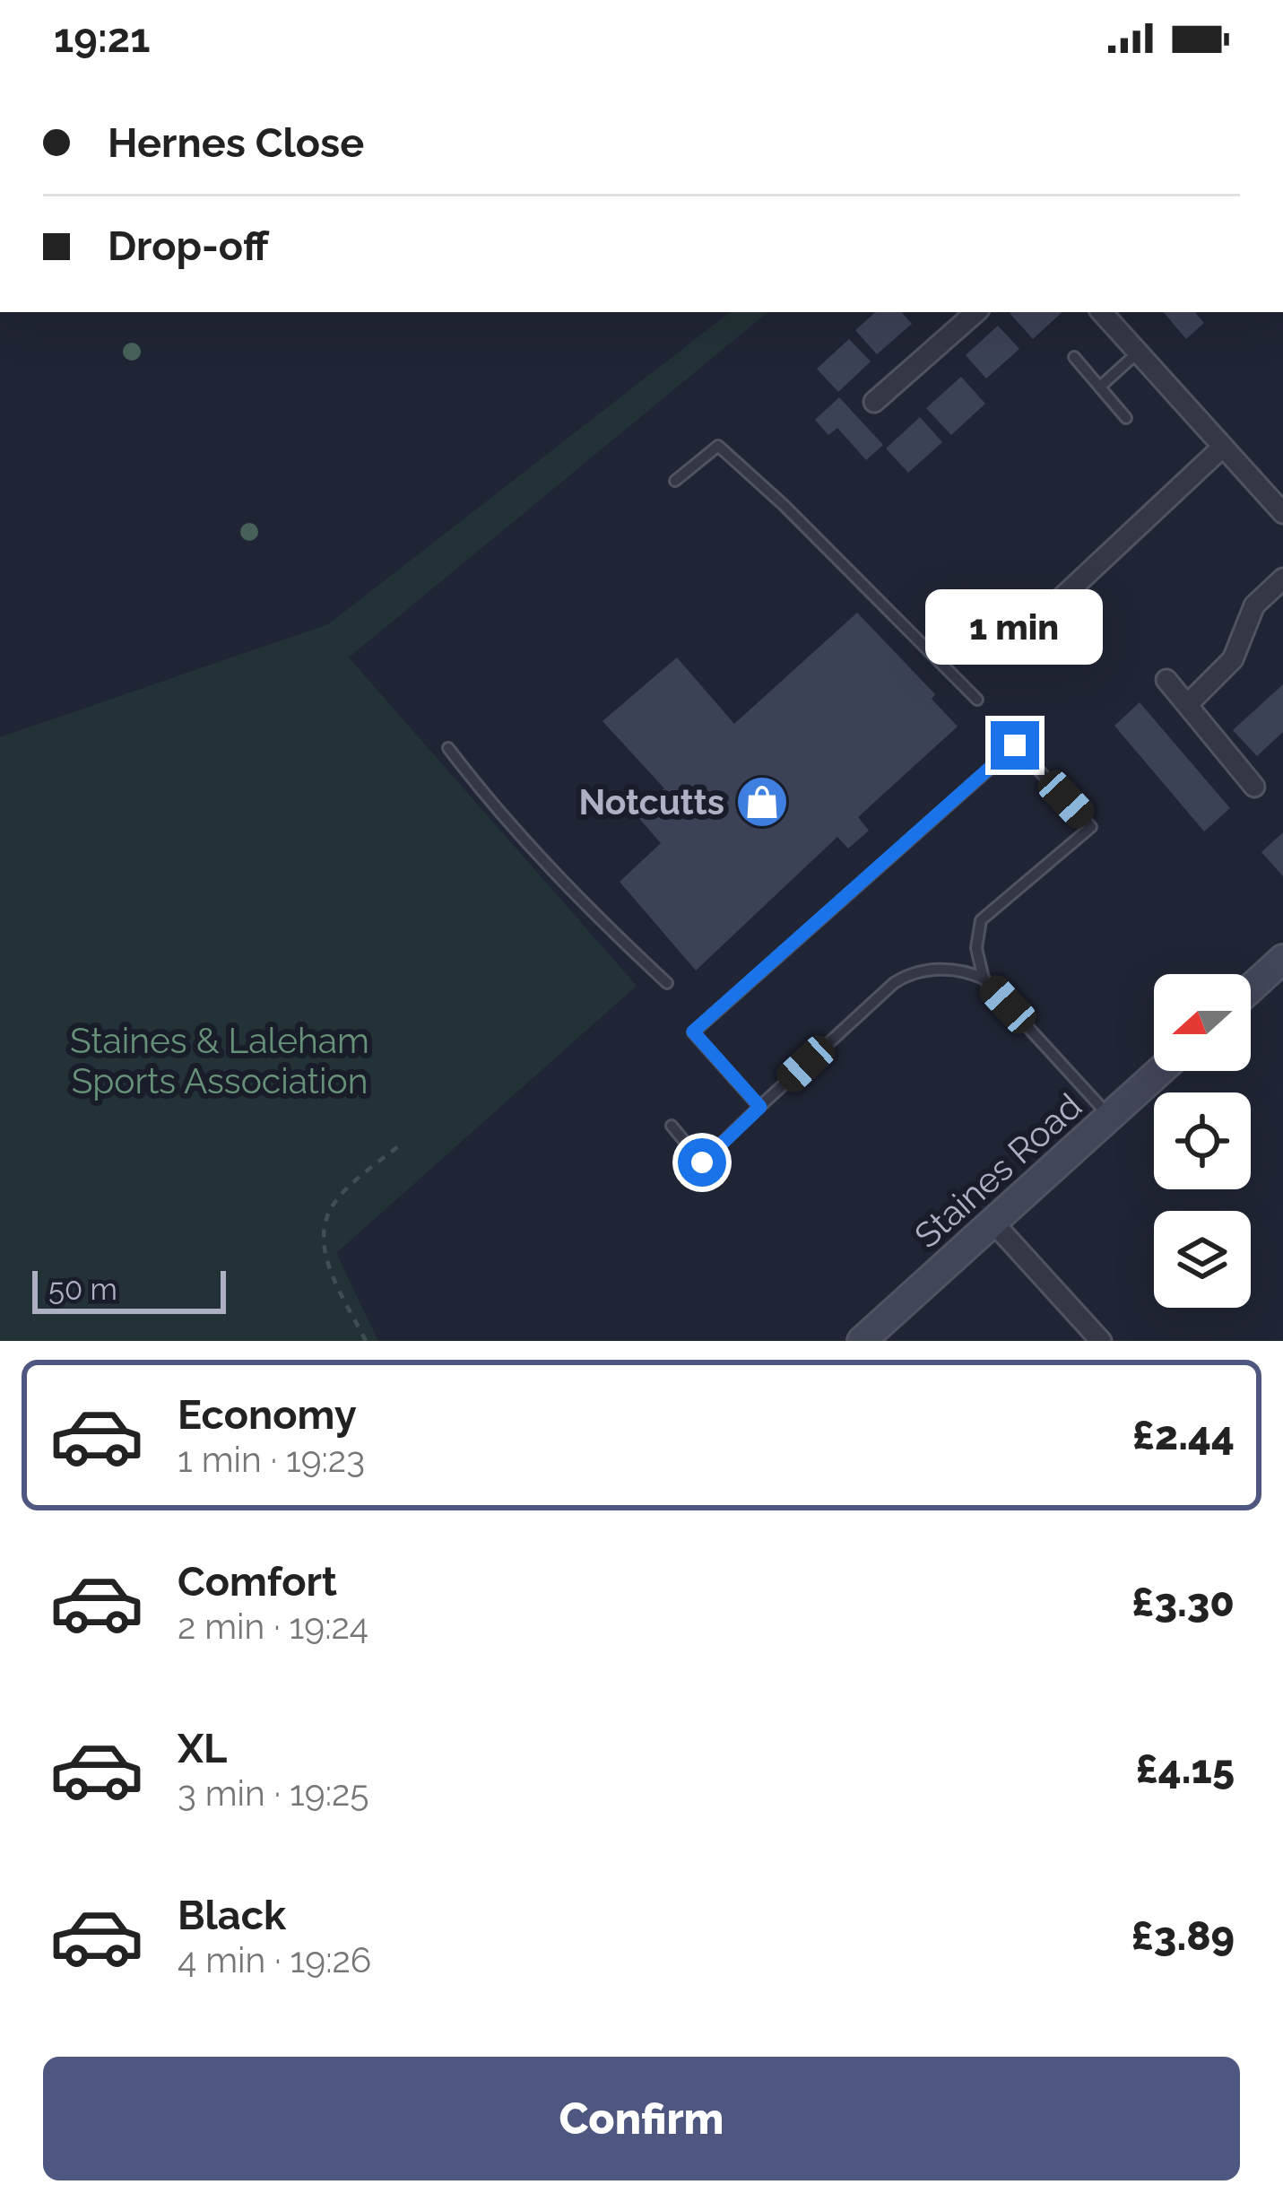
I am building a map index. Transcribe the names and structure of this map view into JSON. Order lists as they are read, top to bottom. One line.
{"streets":{"main road":["Staines Road"]},"parks":["Staines & Laleham Sports Association"],"places":{"shop":["Notcutts"]},"scale_bar":"50 m","north":"left","page":{"status":"19:21","banner":["Hernes Close","Drop-off"],"bubble":"1 min","scale":"50 m","list":[{"name":"Economy","note":"1 min · 19:23","value":"£2.44"},{"name":"Comfort","note":"2 min · 19:24","value":"£3.30"},{"name":"XL","note":"3 min · 19:25","value":"£4.15"},{"name":"Black","note":"4 min · 19:26","value":"£3.89"}],"buttons":"Confirm"}}
